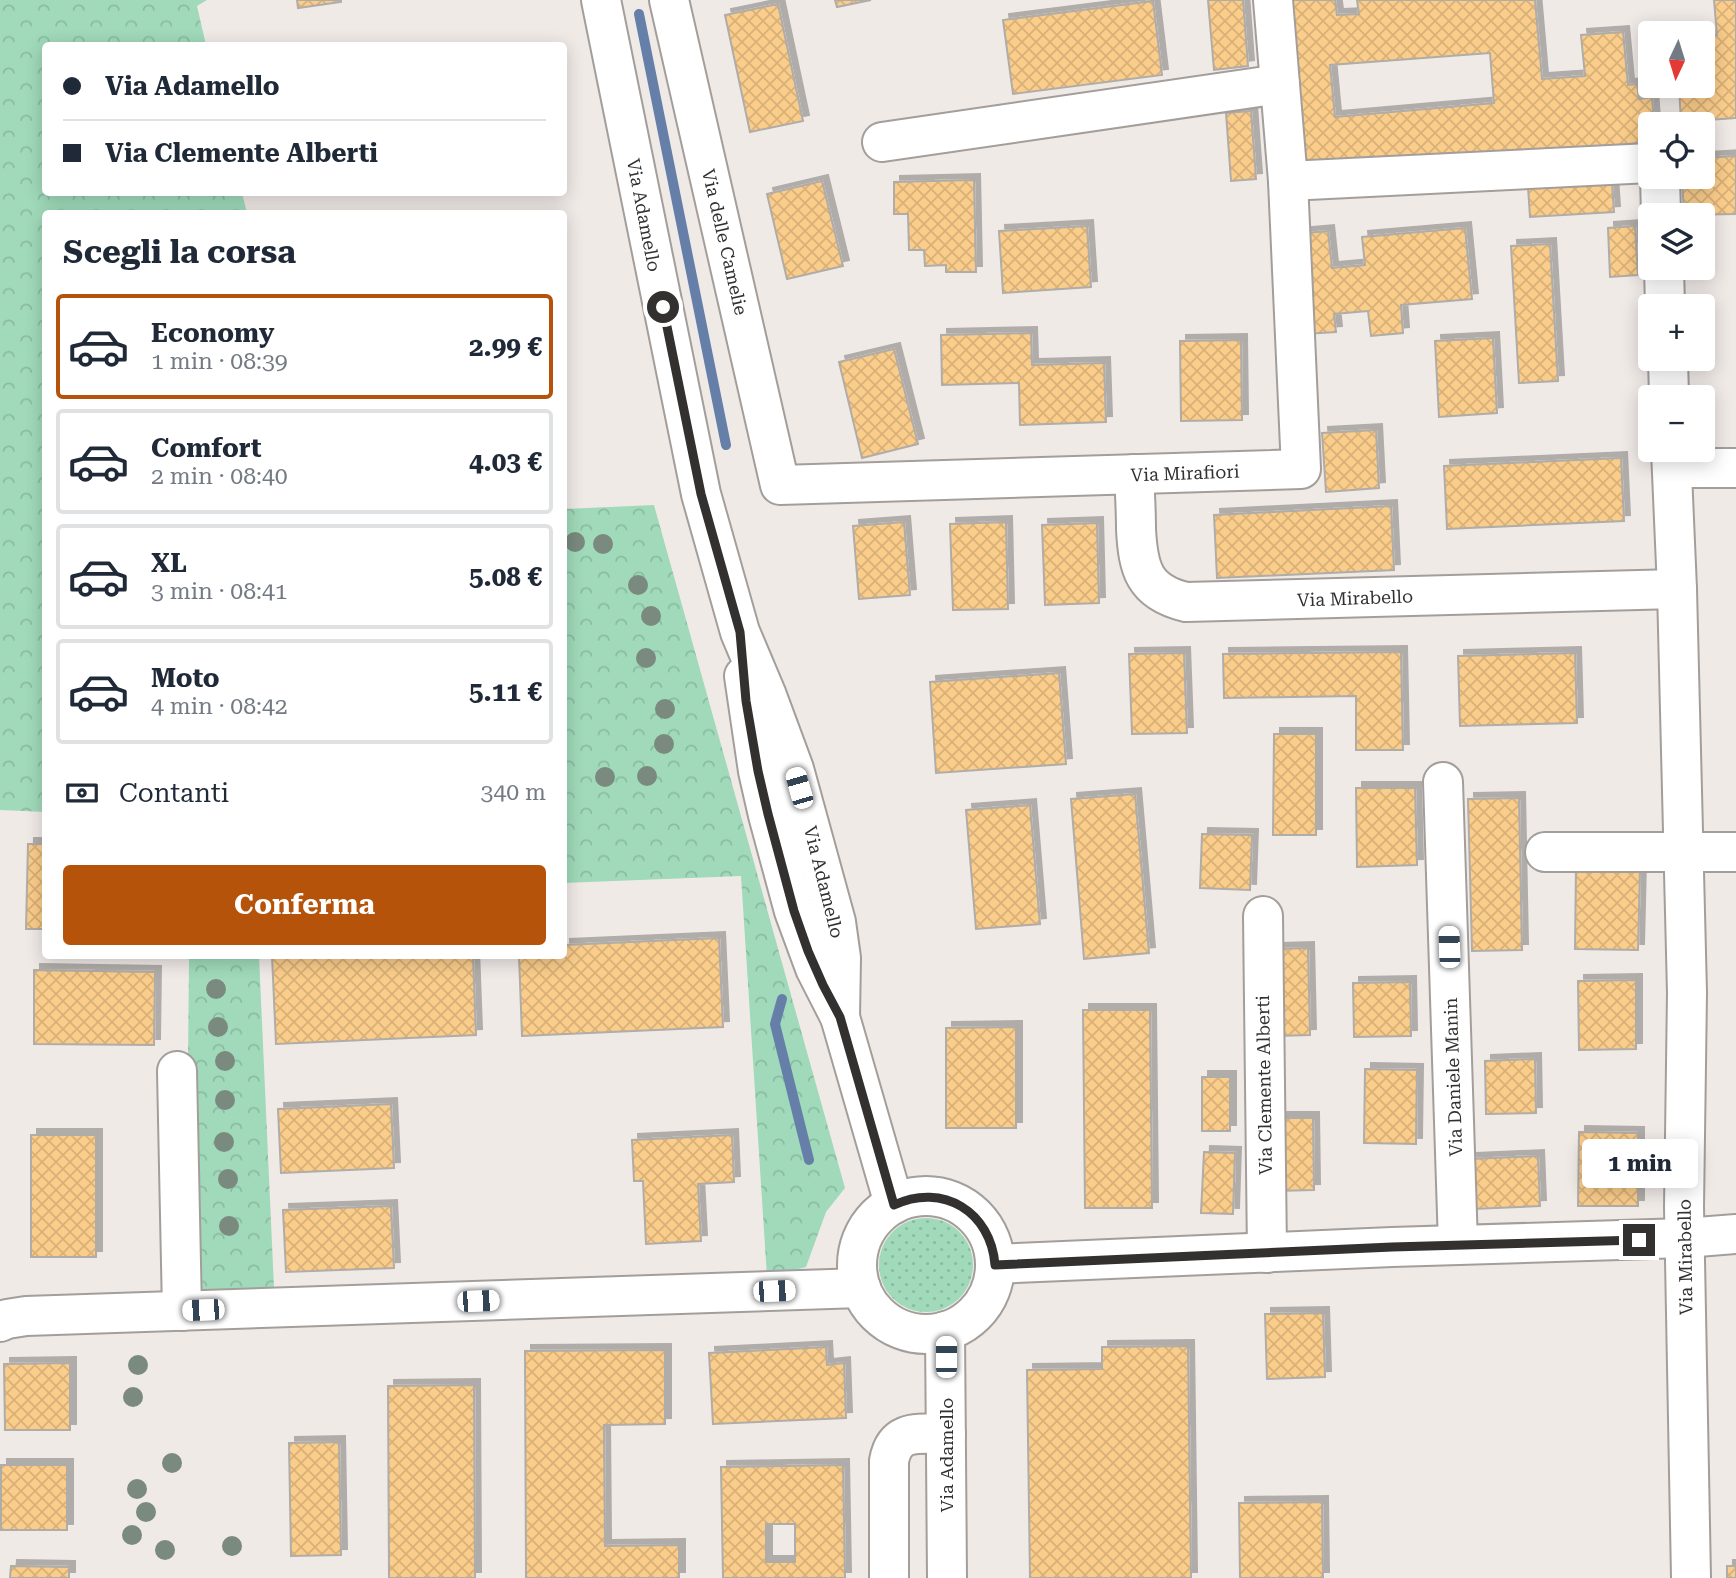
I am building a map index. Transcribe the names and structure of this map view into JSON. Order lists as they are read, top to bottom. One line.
{"streets":{"street":["Via Adamello","Via delle Camelie","Via Mirafiori","Via Mirabello","Via Daniele Manin","Via Clemente Alberti"]},"crossings":[["Via delle Camelie","Via Mirafiori"],["Via Mirafiori","Via Mirabello"]],"north":"bottom","page":{"map_buttons":["+","−"],"banner":["Via Adamello","Via Clemente Alberti"],"heading":"Scegli la corsa","list":[{"name":"Economy","note":"1 min · 08:39","value":"2.99 €"},{"name":"Comfort","note":"2 min · 08:40","value":"4.03 €"},{"name":"XL","note":"3 min · 08:41","value":"5.08 €"},{"name":"Moto","note":"4 min · 08:42","value":"5.11 €"}],"pay":["Contanti","340 m"],"buttons":"Conferma","bubble":"1 min"}}
